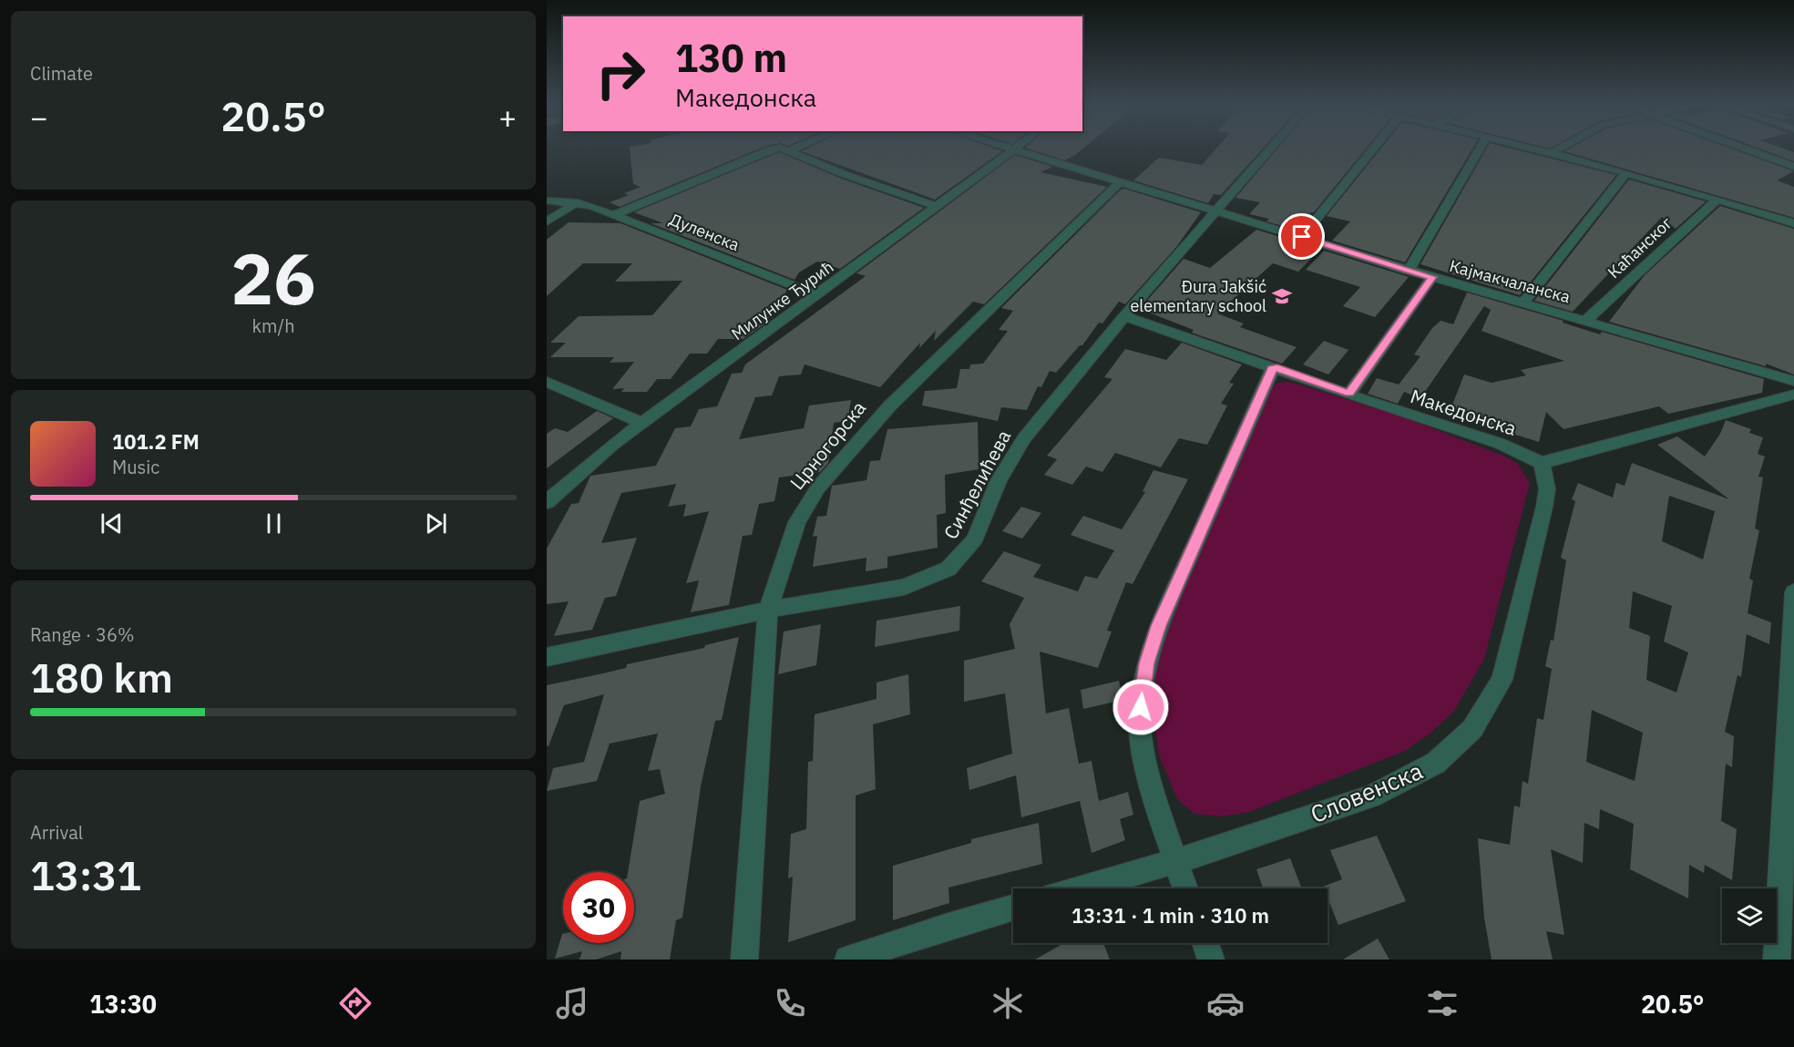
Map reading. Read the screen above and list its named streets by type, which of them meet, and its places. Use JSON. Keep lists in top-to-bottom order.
{
  "streets": {
    "street": [
      "Дуленска",
      "Каћанског",
      "Кајмакчаланска",
      "Милунке Ђурић",
      "Македонска",
      "Црногорска",
      "Синђелићева",
      "Словенска"
    ]
  },
  "crossings": [
    ["Дуленска", "Милунке Ђурић"],
    ["Каћанског", "Кајмакчаланска"],
    ["Кајмакчаланска", "Милунке Ђурић"],
    ["Кајмакчаланска", "Црногорска"],
    ["Кајмакчаланска", "Синђелићева"],
    ["Македонска", "Синђелићева"],
    ["Македонска", "Словенска"],
    ["Црногорска", "Синђелићева"]
  ],
  "places": {
    "school or university": ["Đura Jakšić elementary school"]
  },
  "page": {
    "tile": [
      "Climate",
      ["26", "km/h"],
      ["Range · 36%", "180 km"],
      ["Arrival", "13:31"]
    ],
    "turn": ["130 m", "Македонска"],
    "heat": ["−", "20.5°", "+"],
    "song": ["101.2 FM", "Music"],
    "limit": "30",
    "trip": "13:31 · 1 min · 310 m",
    "tabs": ["13:30", "20.5°"]
  }
}
